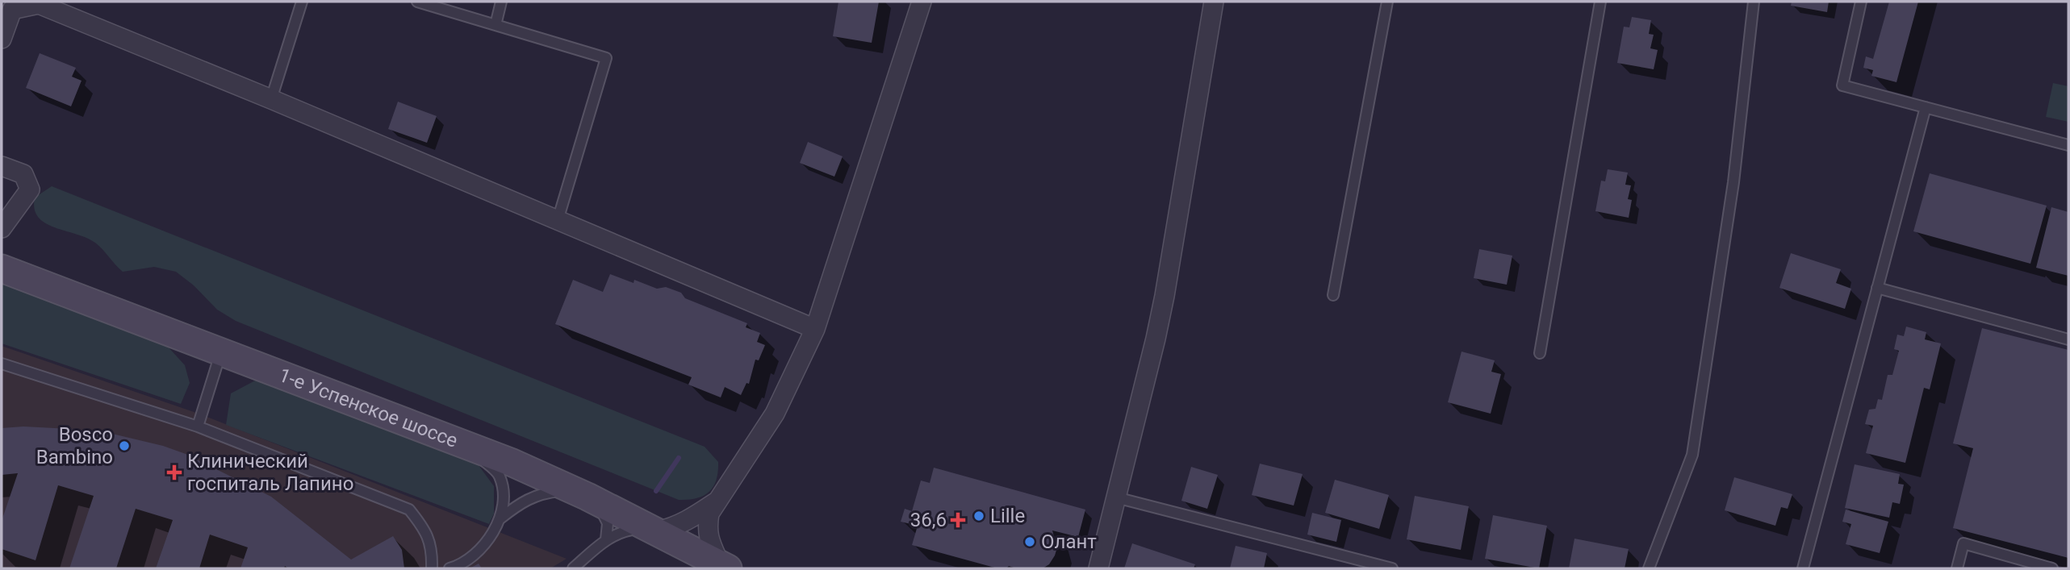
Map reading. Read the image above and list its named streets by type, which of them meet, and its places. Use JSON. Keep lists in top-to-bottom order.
{
  "streets": {
    "main road": ["1-е Успенское шоссе"]
  },
  "places": {
    "other": ["Bosco Bambino", "Lille", "Олант"],
    "health": ["Клинический госпиталь Лапино", "36,6"]
  }
}
